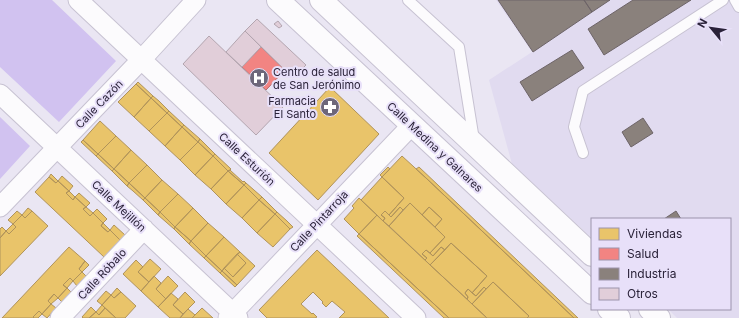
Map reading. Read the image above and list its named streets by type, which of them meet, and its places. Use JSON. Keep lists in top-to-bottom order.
{
  "streets": {
    "main road": ["Calle Medina y Galnares"],
    "street": [
      "Calle Cazón",
      "Calle Esturión",
      "Calle Mejillón",
      "Calle Pintarroja",
      "Calle Róbalo"
    ]
  },
  "crossings": [
    ["Calle Cazón", "Calle Esturión"],
    ["Calle Cazón", "Calle Mejillón"],
    ["Calle Medina y Galnares", "Calle Pintarroja"],
    ["Calle Esturión", "Calle Pintarroja"],
    ["Calle Mejillón", "Calle Pintarroja"],
    ["Calle Mejillón", "Calle Róbalo"]
  ],
  "places": {
    "hospital": ["Centro de salud de San Jerónimo"],
    "pharmacy": ["Farmacia El Santo"]
  },
  "legend": [
    "Viviendas",
    "Salud",
    "Industria",
    "Otros"
  ],
  "north": "top left"
}
